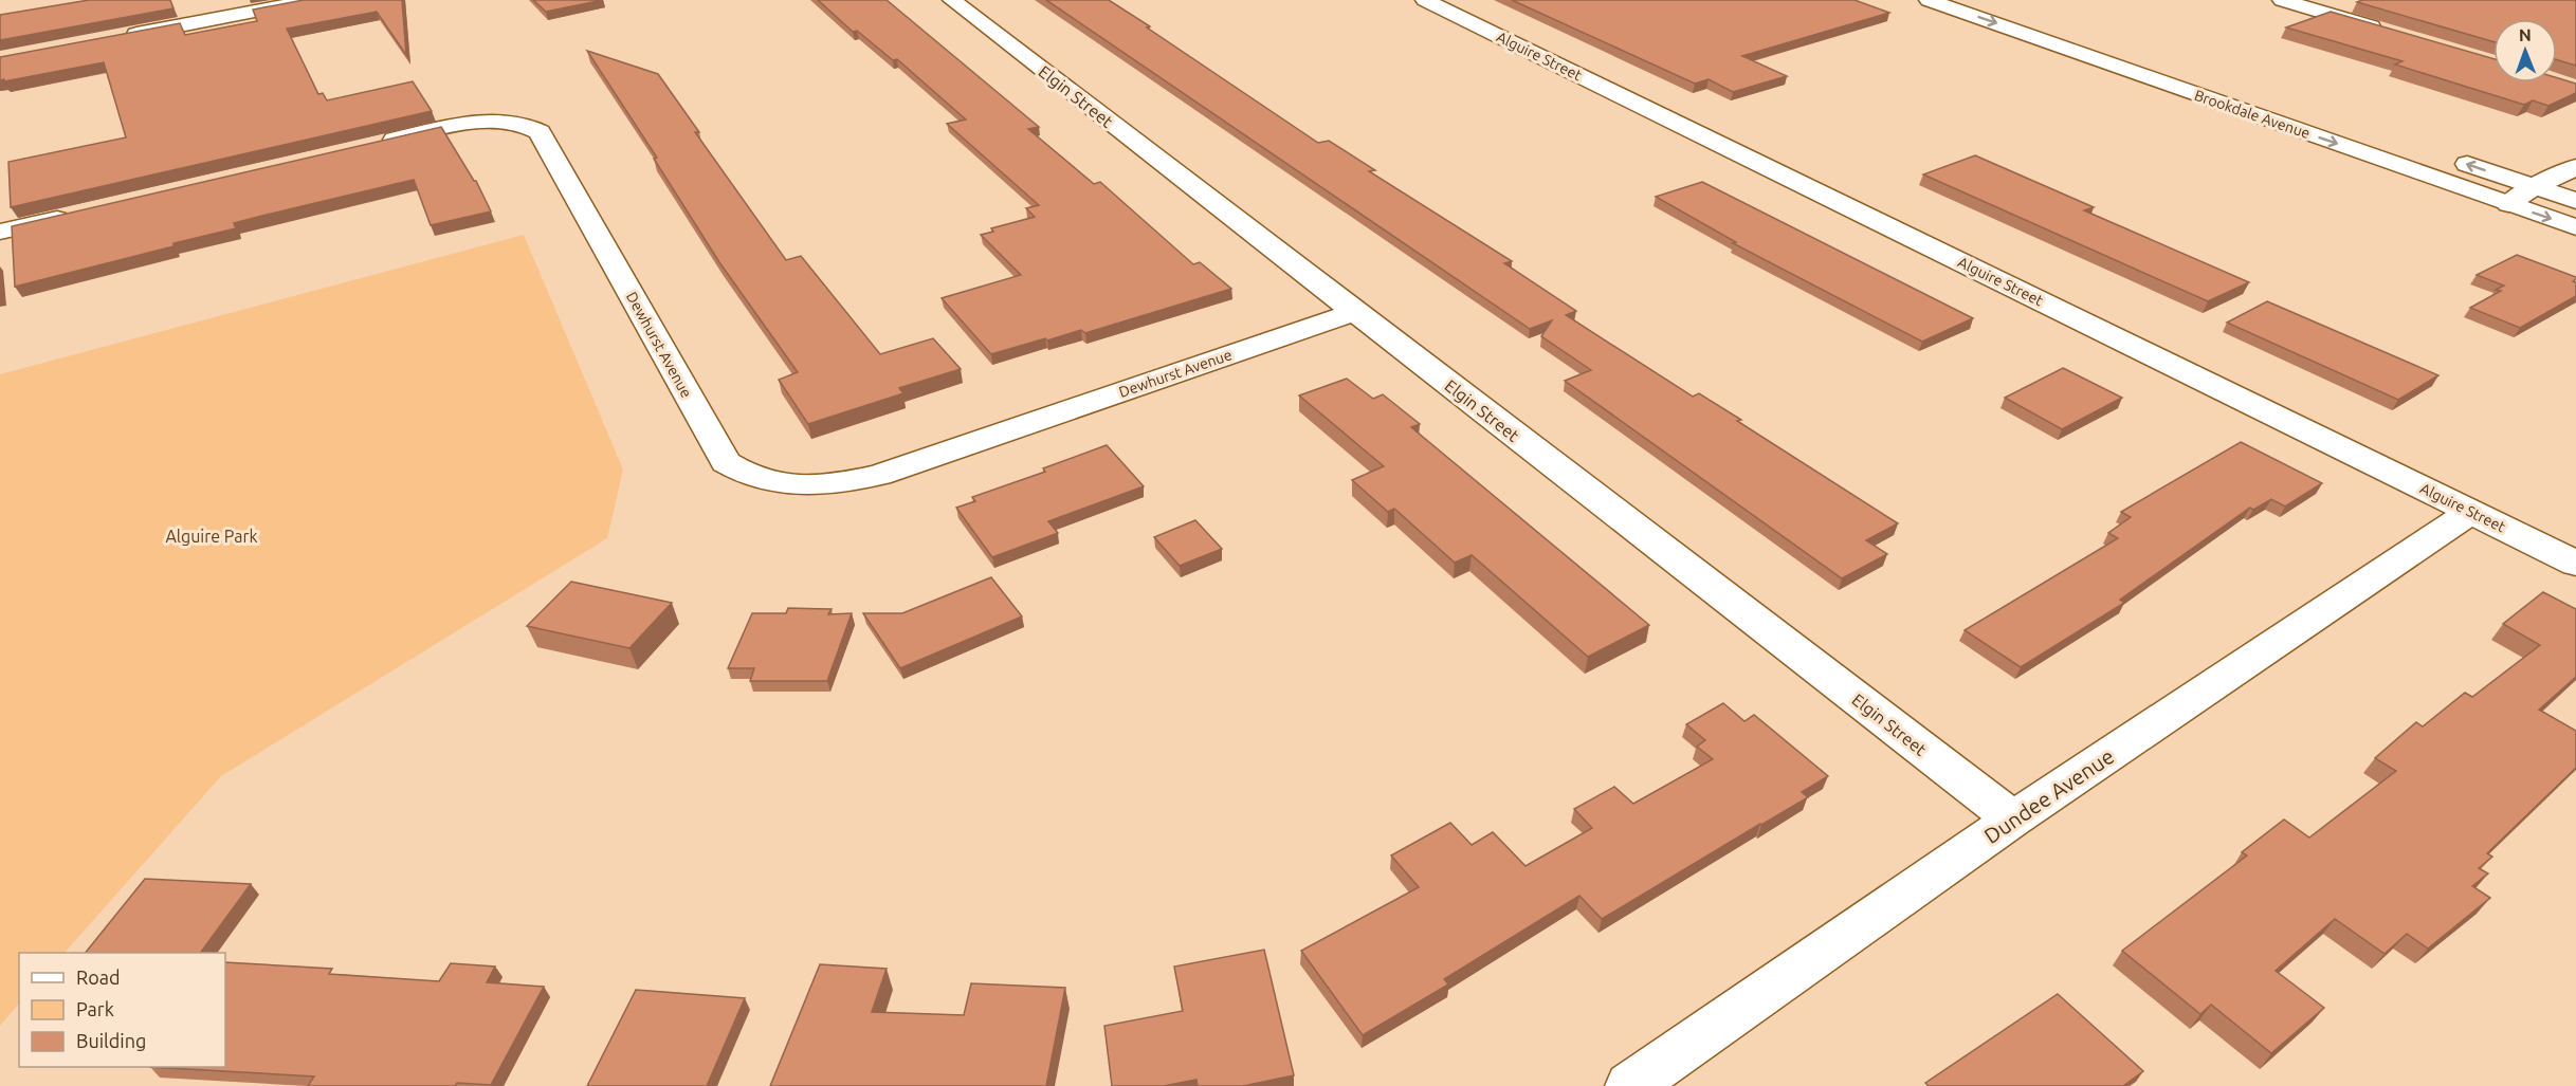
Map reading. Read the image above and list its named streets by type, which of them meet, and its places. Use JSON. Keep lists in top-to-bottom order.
{
  "streets": {
    "street": [
      "Alguire Street",
      "Elgin Street",
      "Brookdale Avenue",
      "Dewhurst Avenue",
      "Dundee Avenue"
    ]
  },
  "crossings": [
    ["Alguire Street", "Dundee Avenue"],
    ["Elgin Street", "Dewhurst Avenue"],
    ["Elgin Street", "Dundee Avenue"]
  ],
  "parks": ["Alguire Park"],
  "legend": ["Road", "Park", "Building"],
  "north": "top"
}
